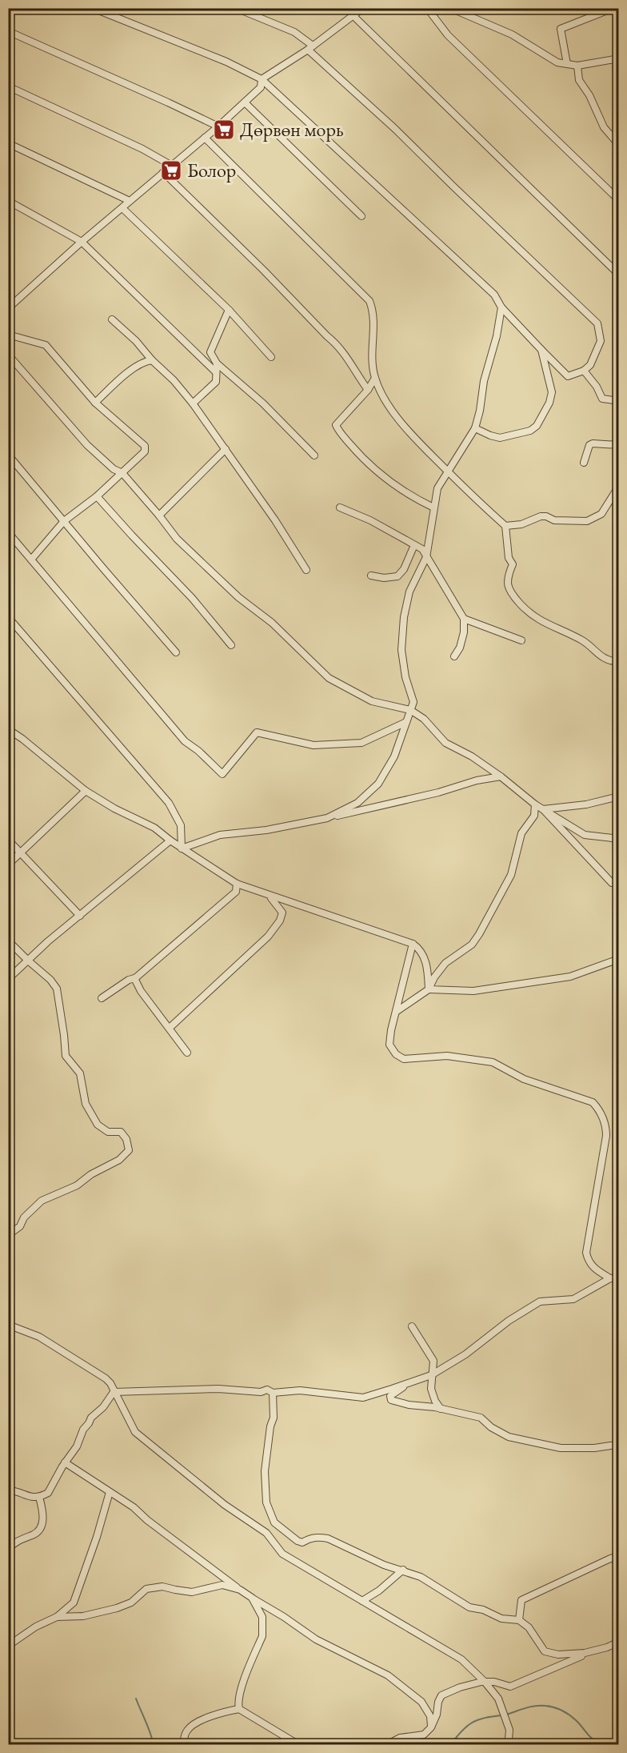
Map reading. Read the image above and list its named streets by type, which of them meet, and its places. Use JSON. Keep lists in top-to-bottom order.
{
  "places": {
    "supermarket": ["Дөрвөн морь", "Болор"]
  }
}
